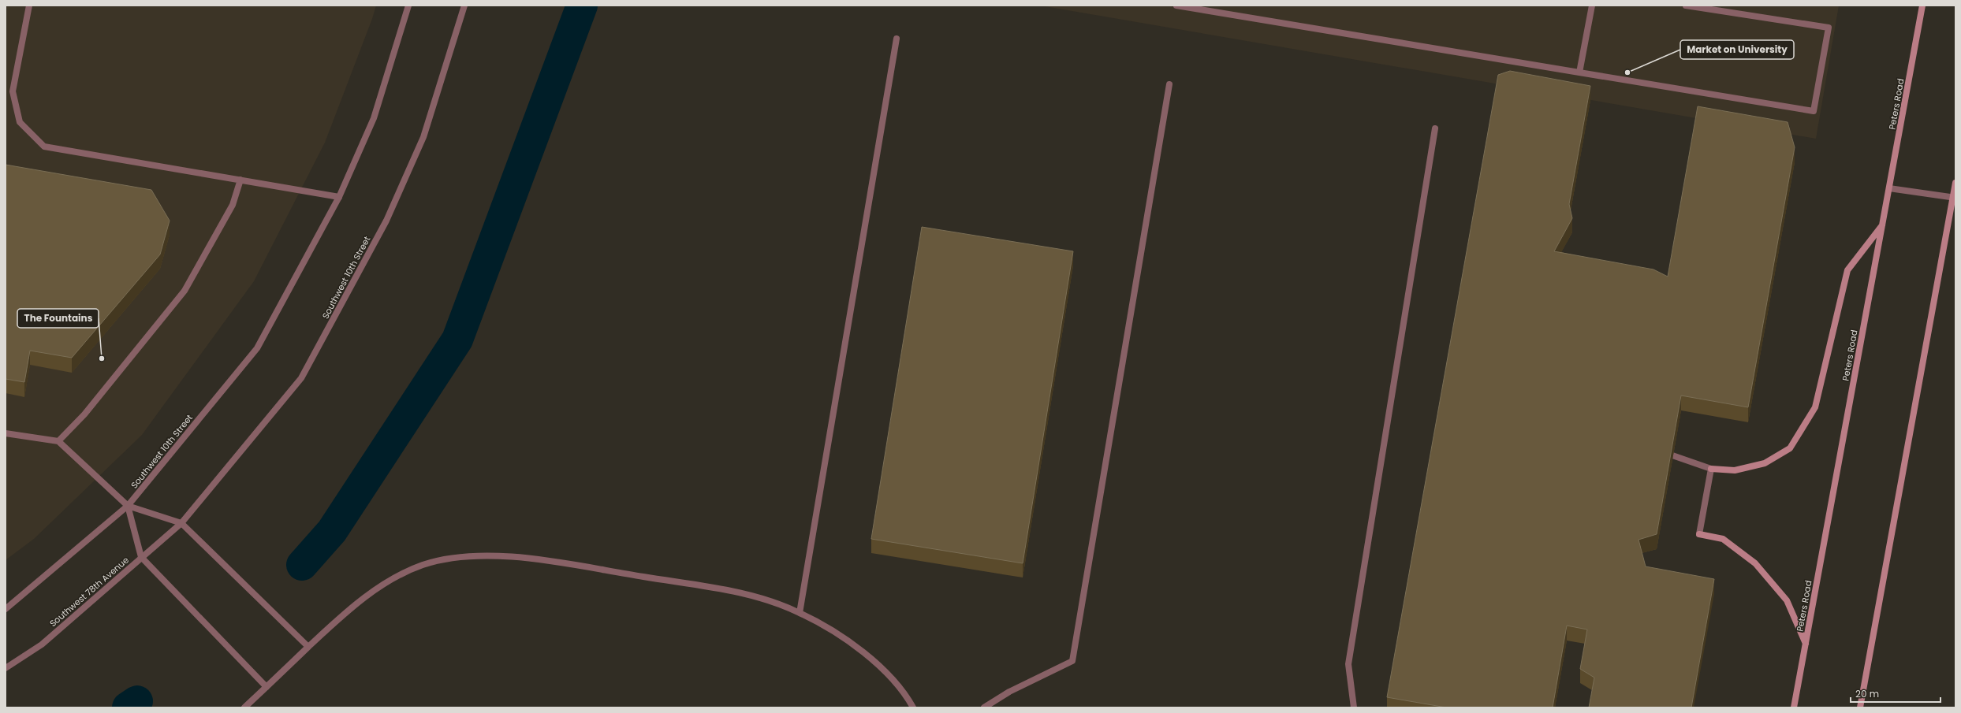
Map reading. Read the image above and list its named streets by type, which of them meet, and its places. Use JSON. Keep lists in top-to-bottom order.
{
  "streets": {
    "main road": ["Peters Road"],
    "street": ["Southwest 10th Street", "Southwest 78th Avenue"]
  },
  "crossings": [
    ["Southwest 10th Street", "Southwest 78th Avenue"]
  ],
  "places": ["Market on University", "The Fountains"],
  "scale_bar": "20 m"
}
